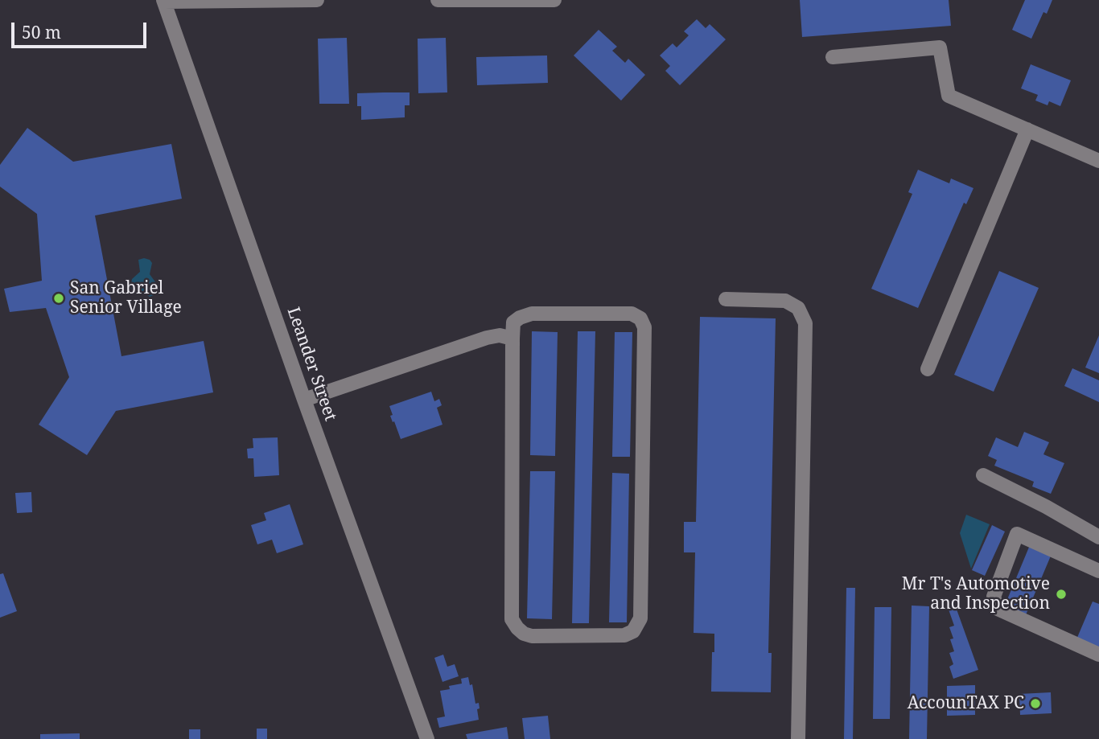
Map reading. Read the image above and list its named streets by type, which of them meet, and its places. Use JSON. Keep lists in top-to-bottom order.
{
  "streets": {
    "street": ["Leander Street"]
  },
  "places": ["San Gabriel Senior Village", "Mr T's Automotive and Inspection", "AccounTAX PC"],
  "scale_bar": "50 m"
}
